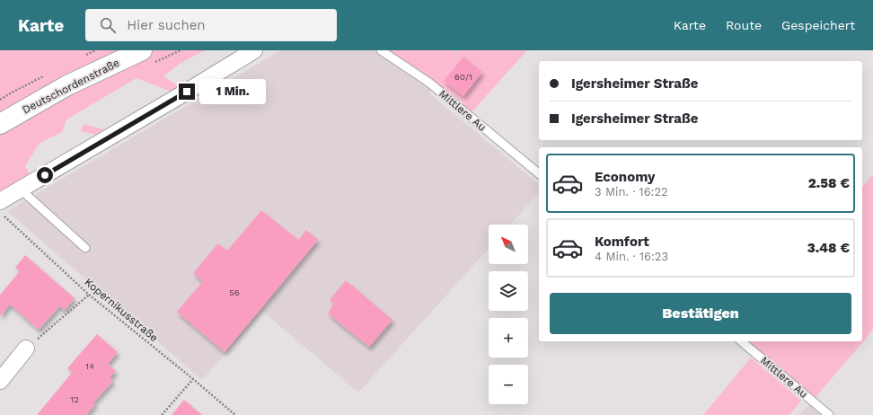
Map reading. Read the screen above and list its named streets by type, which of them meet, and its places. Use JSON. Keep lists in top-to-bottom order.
{
  "streets": {
    "street": ["Deutschordenstraße"],
    "lane": ["Mittlere Au"],
    "path": ["Kopernikusstraße"]
  },
  "house_numbers": [
    "60/1",
    "56",
    "14",
    "12"
  ],
  "north": "top left",
  "page": {
    "header": "Karte",
    "search": "Hier suchen",
    "nav": ["Karte", "Route", "Gespeichert"],
    "banner": ["Igersheimer Straße", "Igersheimer Straße"],
    "bubble": "1 Min.",
    "list": [
      {
        "name": "Economy",
        "note": "3 Min. · 16:22",
        "value": "2.58 €"
      },
      {
        "name": "Komfort",
        "note": "4 Min. · 16:23",
        "value": "3.48 €"
      }
    ],
    "map_buttons": ["+", "−"],
    "buttons": "Bestätigen"
  }
}
